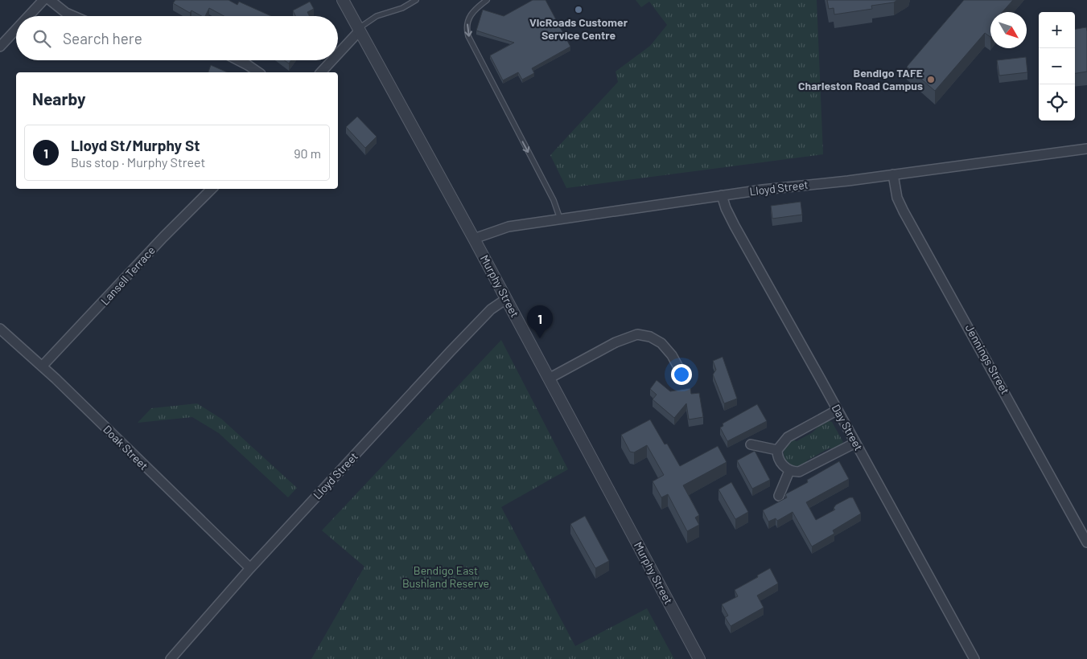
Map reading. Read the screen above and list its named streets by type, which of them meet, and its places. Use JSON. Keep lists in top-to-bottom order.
{
  "streets": {
    "street": [
      "Lloyd Street",
      "Lansell Terrace",
      "Murphy Street",
      "Jennings Street",
      "Day Street",
      "Doak Street"
    ]
  },
  "crossings": [
    ["Lloyd Street", "Murphy Street"],
    ["Lloyd Street", "Jennings Street"],
    ["Lloyd Street", "Day Street"],
    ["Lloyd Street", "Doak Street"],
    ["Lansell Terrace", "Doak Street"]
  ],
  "parks": ["Bendigo East Bushland Reserve"],
  "places": ["VicRoads Customer Service Centre", "Bendigo TAFE Charleston Road Campus"],
  "north": "bottom right",
  "page": {
    "map_buttons": ["+", "−"],
    "search": "Search here",
    "heading": "Nearby",
    "list": [
      {
        "mark": "1",
        "name": "Lloyd St/Murphy St",
        "note": "Bus stop · Murphy Street",
        "value": "90 m"
      }
    ],
    "pins": "1"
  }
}
